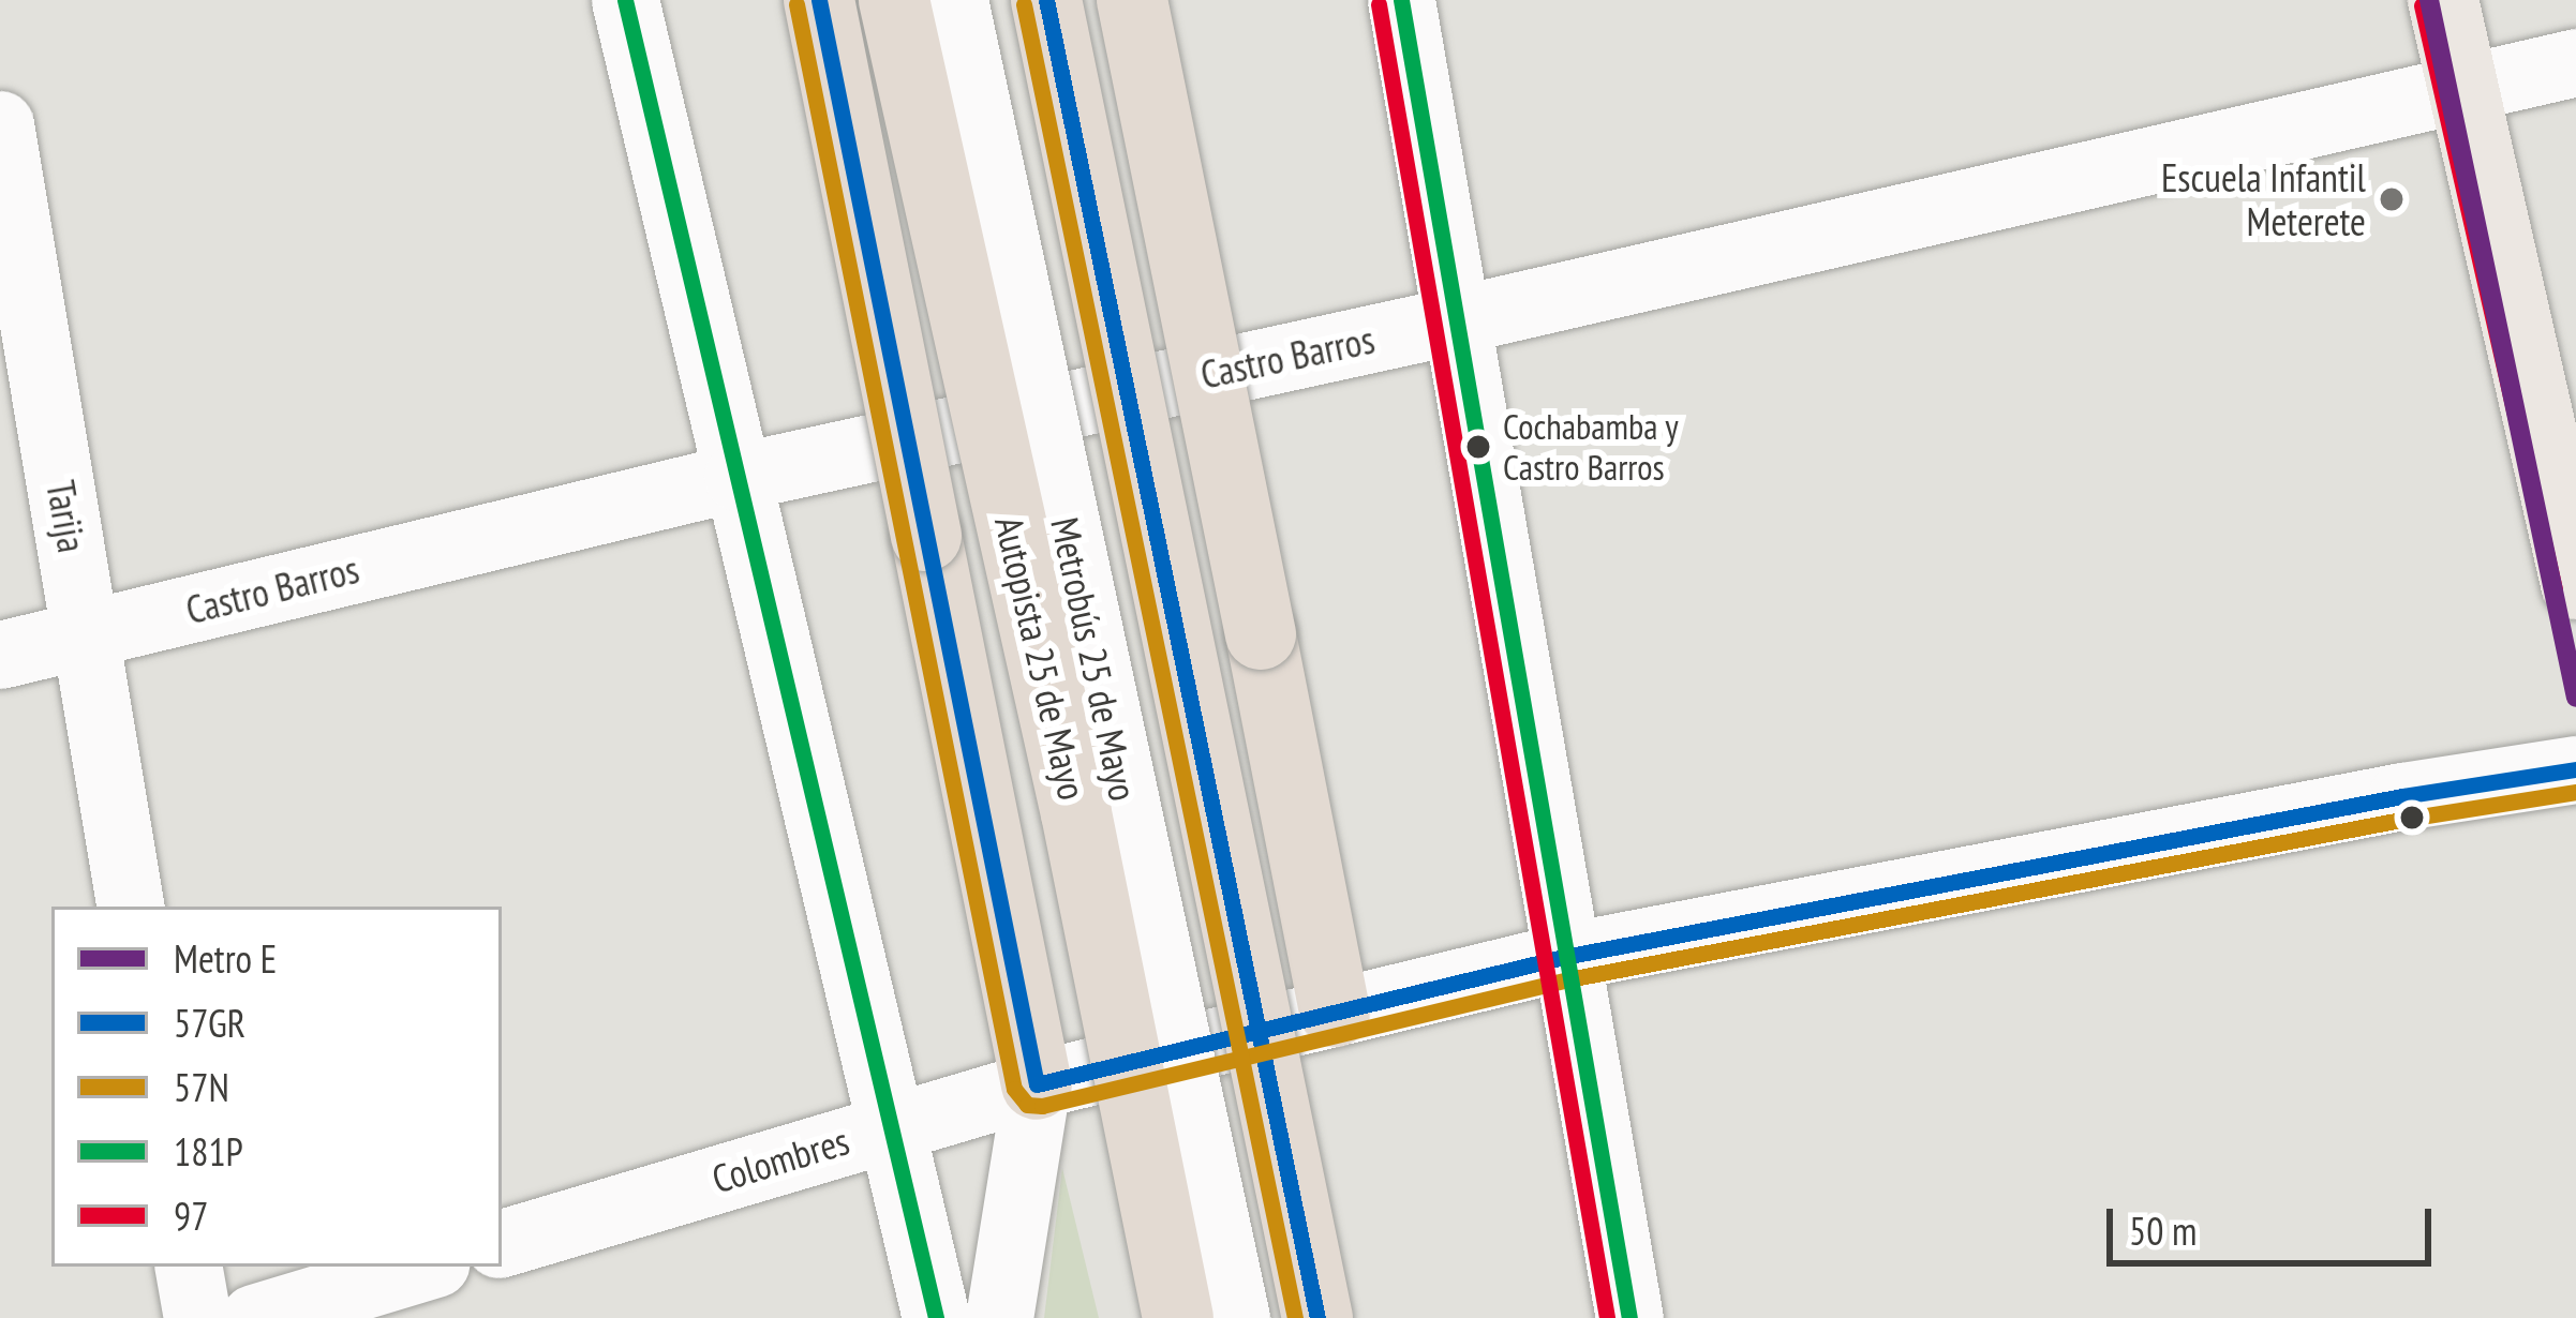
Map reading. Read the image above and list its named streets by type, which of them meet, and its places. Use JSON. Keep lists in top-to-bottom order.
{
  "streets": {
    "highway": ["Autopista 25 de Mayo"],
    "street": [
      "Castro Barros",
      "Tarija",
      "Metrobús 25 de Mayo",
      "Colombres"
    ]
  },
  "crossings": [
    ["Castro Barros", "Tarija"]
  ],
  "places": ["Escuela Infantil Meterete", "Cochabamba y Castro Barros"],
  "lines": [
    "metro line E",
    "transit line 57GR",
    "transit line 181P",
    "transit line 57N",
    "transit line 97"
  ],
  "legend": [
    "Metro E",
    "57GR",
    "57N",
    "181P",
    "97"
  ],
  "scale_bar": "50 m"
}
